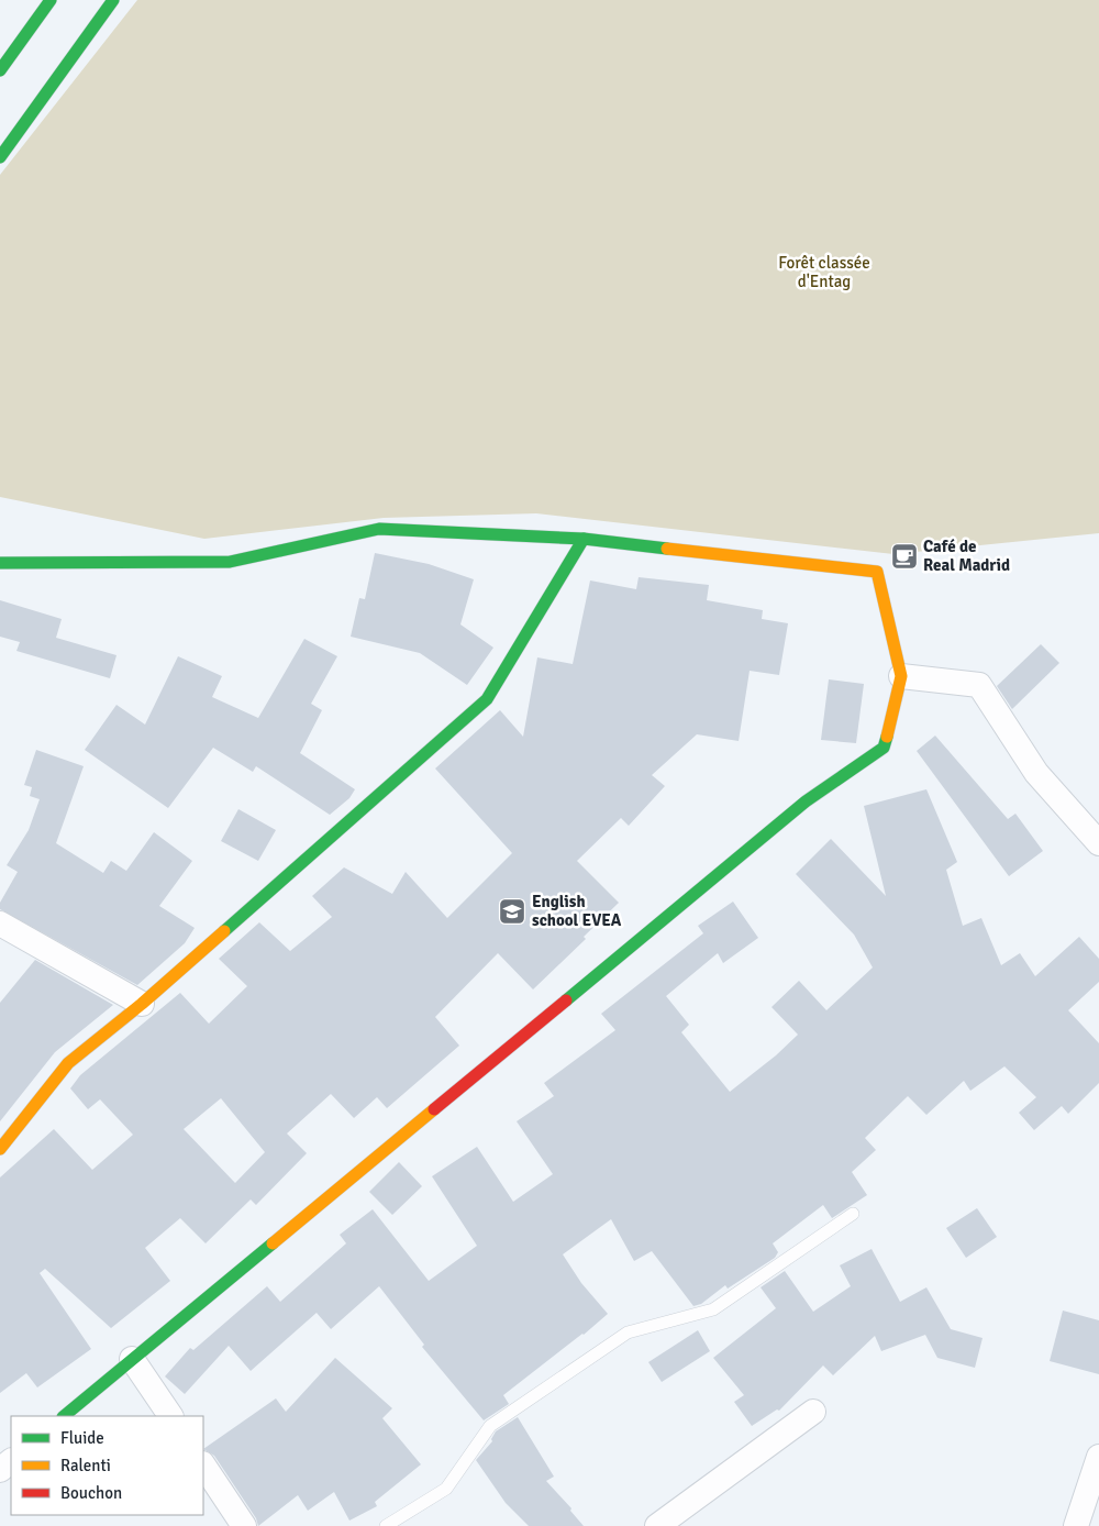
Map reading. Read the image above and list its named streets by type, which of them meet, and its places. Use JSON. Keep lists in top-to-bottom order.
{
  "parks": ["Forêt classée d'Entag"],
  "places": {
    "cafe": ["Café de Real Madrid"],
    "school or university": ["English school EVEA"]
  },
  "legend": ["Fluide", "Ralenti", "Bouchon"]
}
